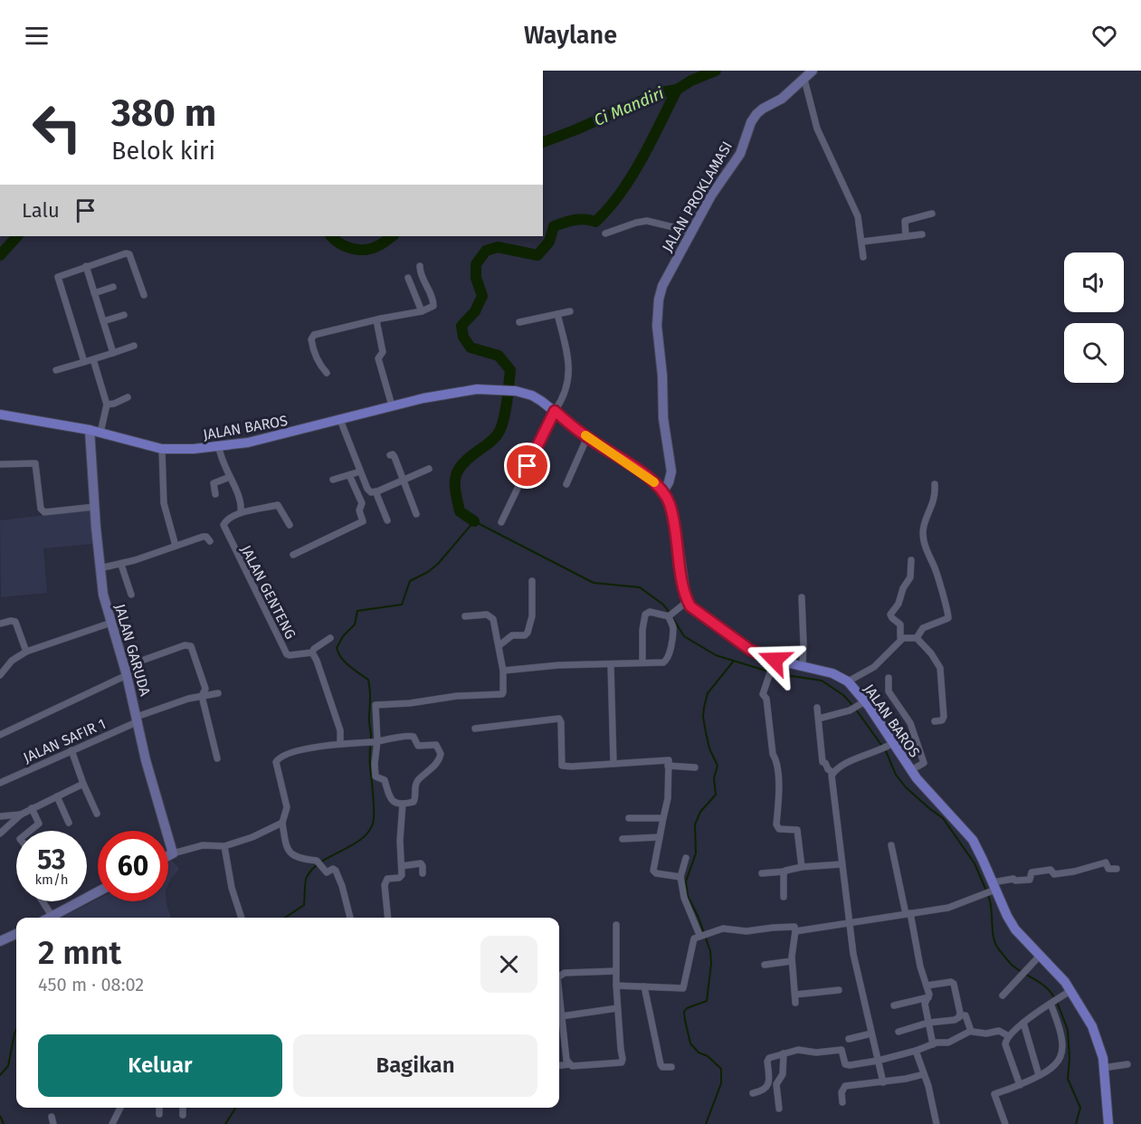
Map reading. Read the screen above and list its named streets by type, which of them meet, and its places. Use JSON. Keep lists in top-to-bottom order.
{
  "streets": {
    "main road": ["JALAN BAROS"],
    "street": [
      "JALAN PROKLAMASI",
      "JALAN GENTENG",
      "JALAN GARUDA",
      "JALAN SAFIR 1"
    ]
  },
  "crossings": [
    ["JALAN BAROS", "JALAN GARUDA"],
    ["JALAN GARUDA", "JALAN SAFIR 1"]
  ],
  "water": ["Ci Mandiri"],
  "page": {
    "header": "Waylane",
    "turn": ["380 m", "Belok kiri"],
    "then": "Lalu",
    "speed": "53 km/h",
    "limit": "60",
    "heading": ["2 mnt", "450 m · 08:02"],
    "buttons": ["Keluar", "Bagikan"]
  }
}
